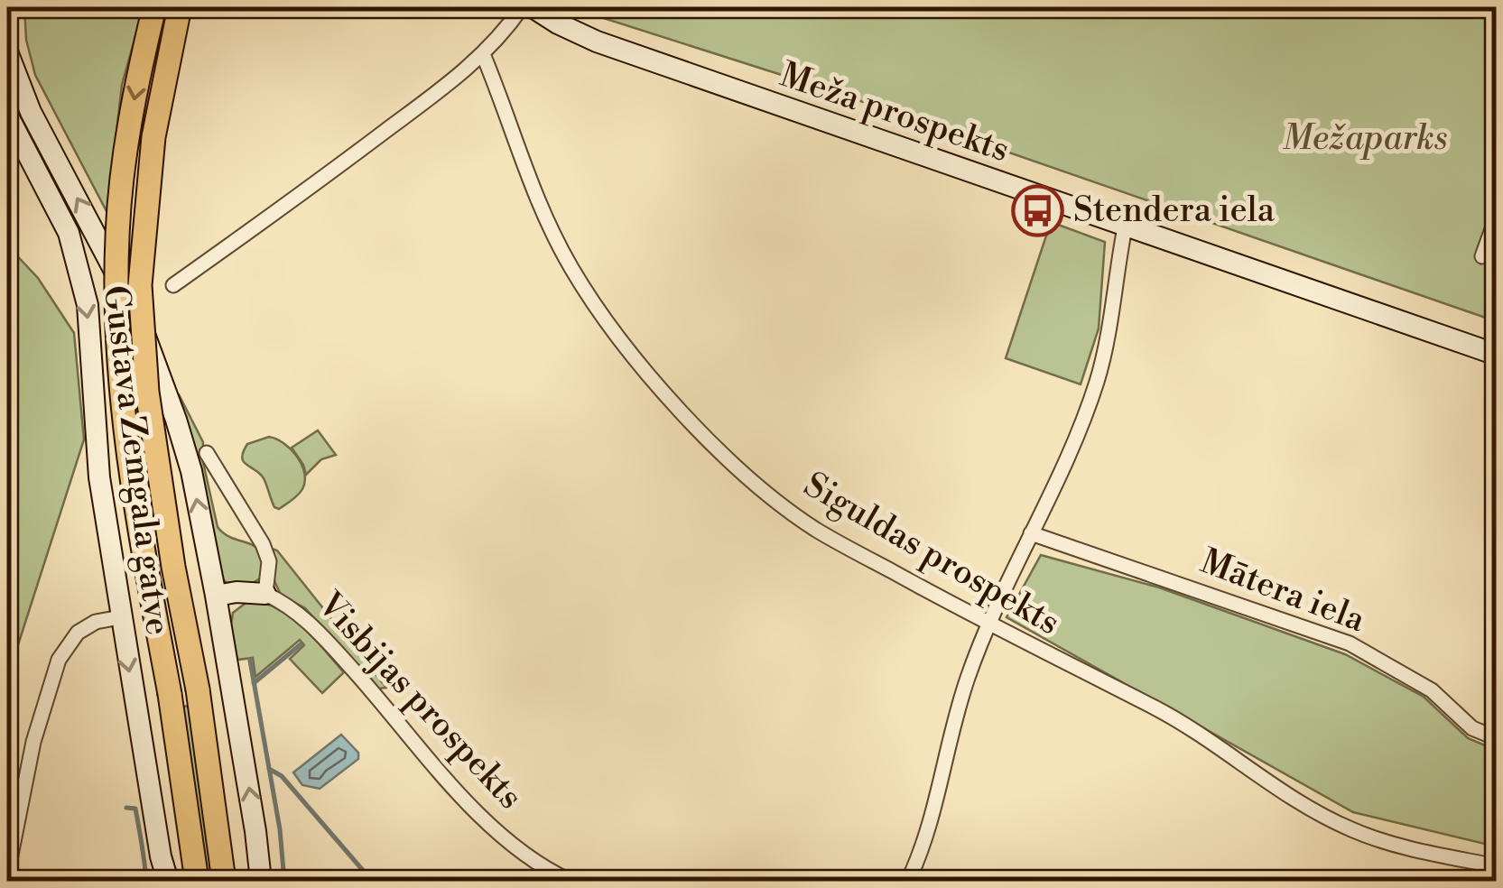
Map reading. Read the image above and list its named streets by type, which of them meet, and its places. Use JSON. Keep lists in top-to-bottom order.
{
  "streets": {
    "main road": ["Gustava Zemgala gatve"],
    "street": [
      "Meža prospekts",
      "Siguldas prospekts",
      "Mātera iela",
      "Visbijas prospekts"
    ]
  },
  "parks": ["Mežaparks"],
  "places": {
    "bus stop": ["Stendera iela"]
  }
}
